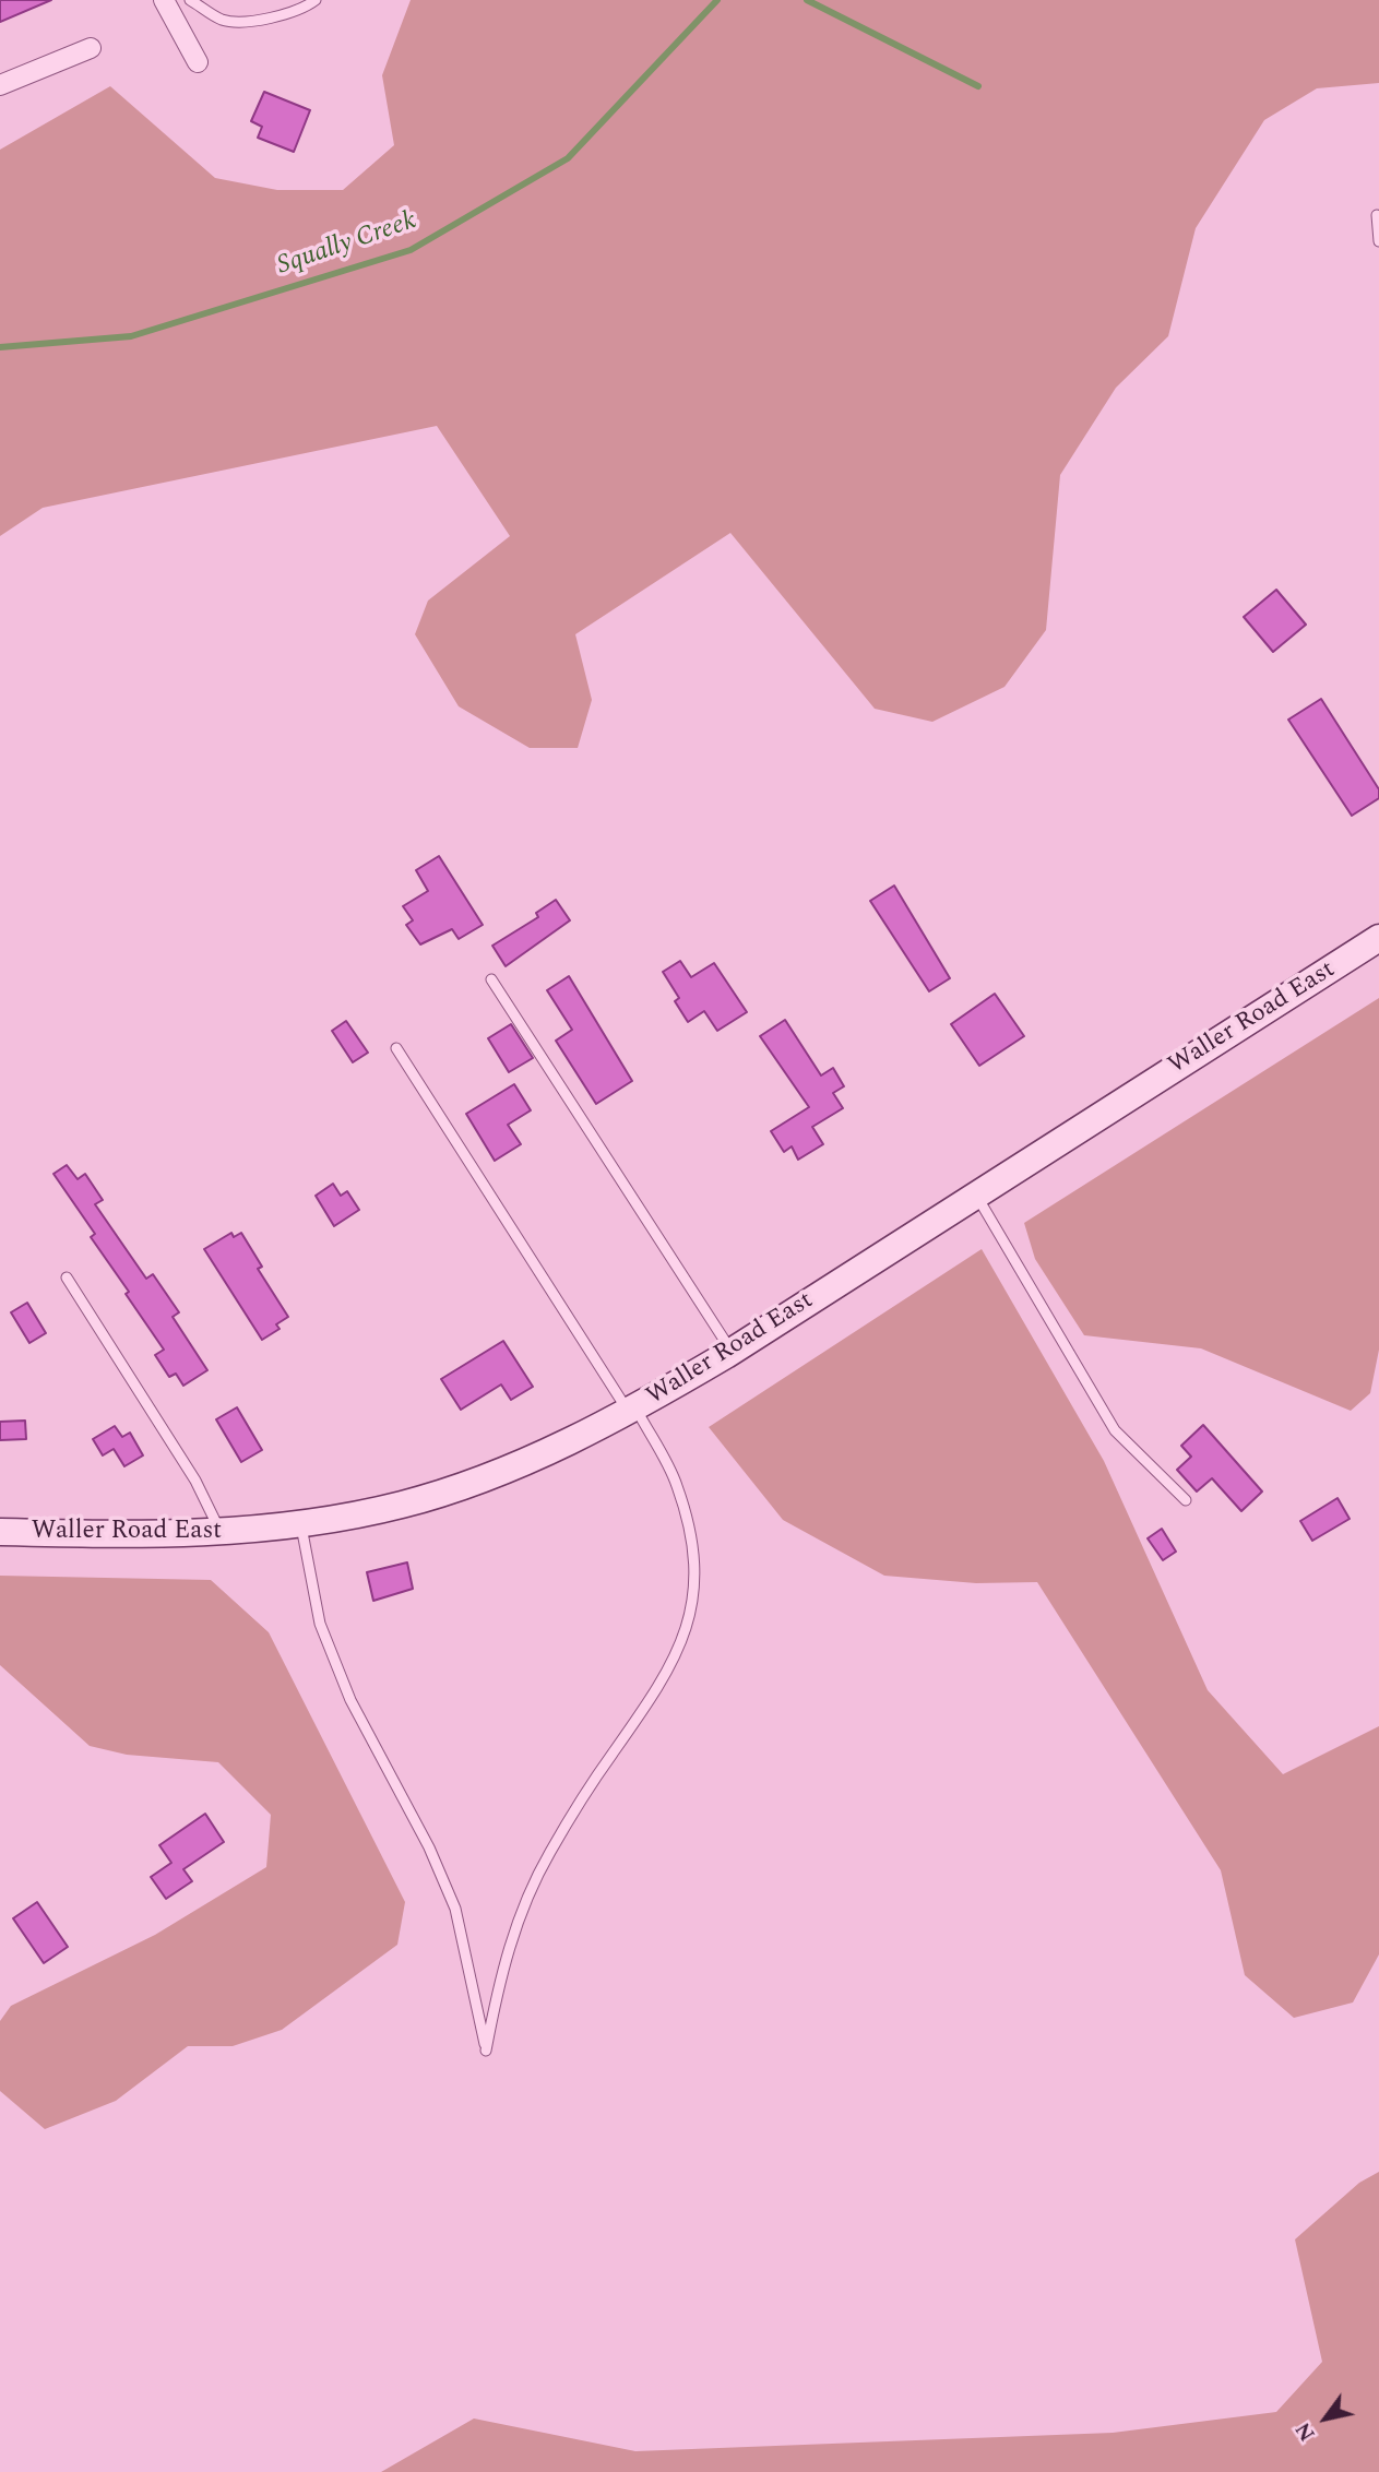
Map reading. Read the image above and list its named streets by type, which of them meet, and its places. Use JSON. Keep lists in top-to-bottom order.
{
  "streets": {
    "street": ["Waller Road East"]
  },
  "water": ["Squally Creek"],
  "north": "bottom left"
}
